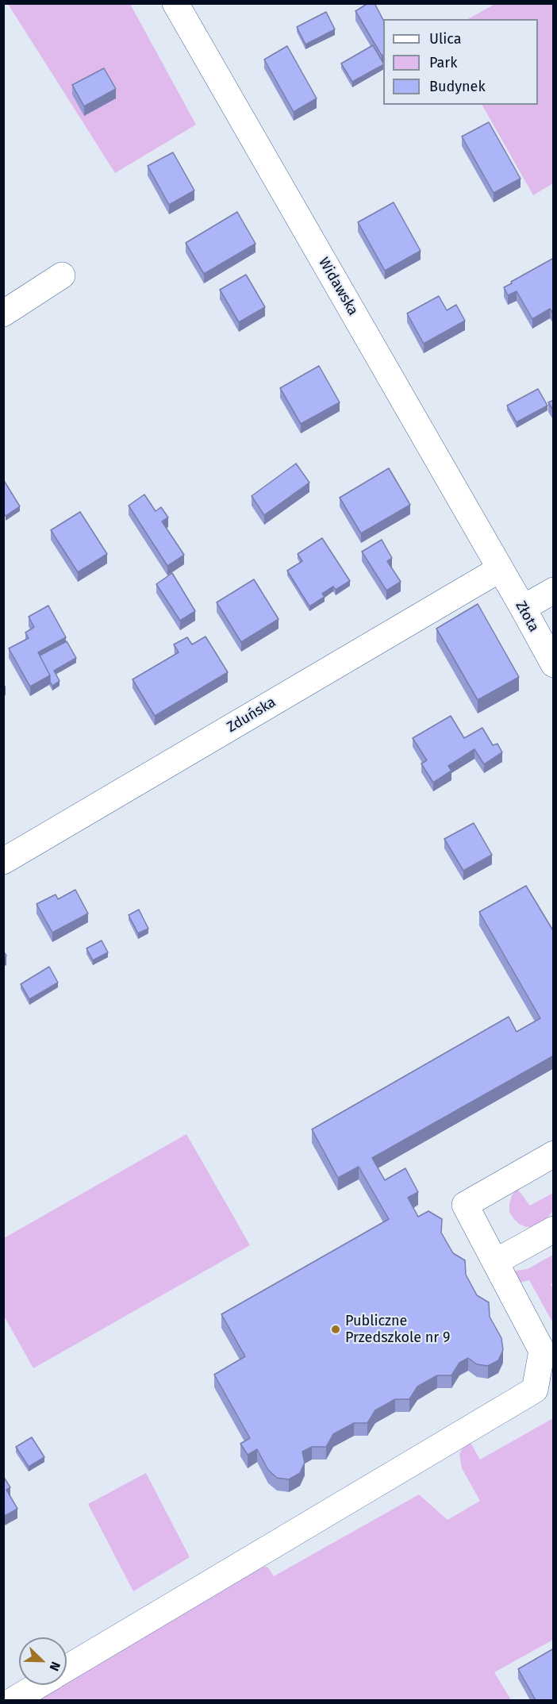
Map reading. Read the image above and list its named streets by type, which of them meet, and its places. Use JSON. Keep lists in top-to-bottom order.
{
  "streets": {
    "street": ["Widawska", "Złota", "Zduńska"]
  },
  "crossings": [
    ["Widawska", "Złota"],
    ["Widawska", "Zduńska"],
    ["Złota", "Zduńska"]
  ],
  "places": ["Publiczne Przedszkole nr 9"],
  "legend": ["Ulica", "Park", "Budynek"],
  "north": "bottom right"
}
